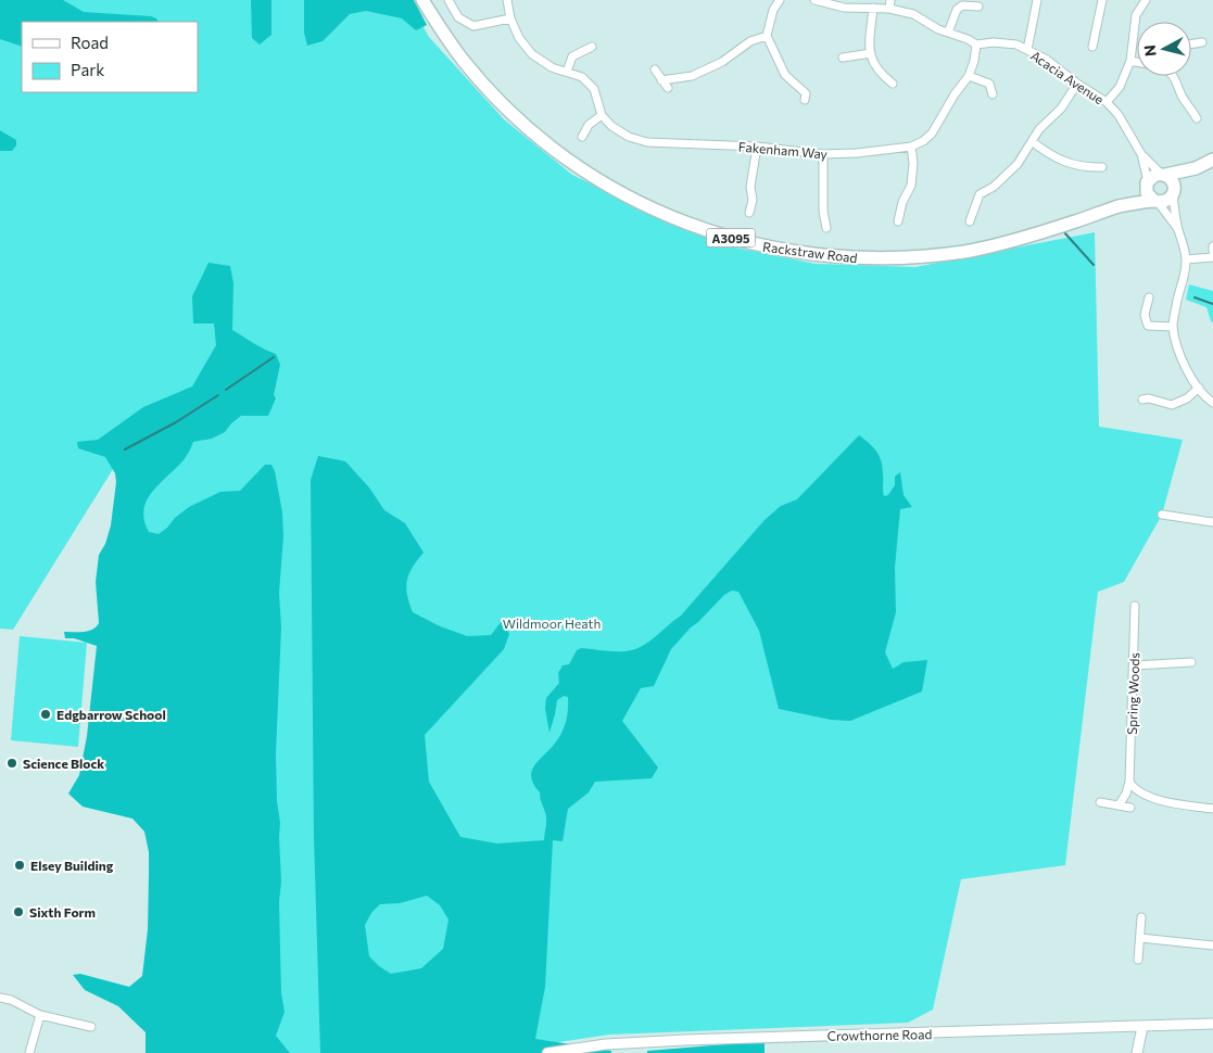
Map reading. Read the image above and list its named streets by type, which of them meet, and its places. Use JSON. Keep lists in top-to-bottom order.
{
  "streets": {
    "main road": ["A3095", "Rackstraw Road"],
    "street": [
      "Acacia Avenue",
      "Fakenham Way",
      "Spring Woods",
      "Crowthorne Road"
    ]
  },
  "crossings": [
    ["Acacia Avenue", "Fakenham Way"],
    ["Acacia Avenue", "Rackstraw Road"]
  ],
  "parks": ["Wildmoor Heath"],
  "places": [
    "Edgbarrow School",
    "Science Block",
    "Elsey Building",
    "Sixth Form"
  ],
  "legend": ["Road", "Park"],
  "north": "left"
}
